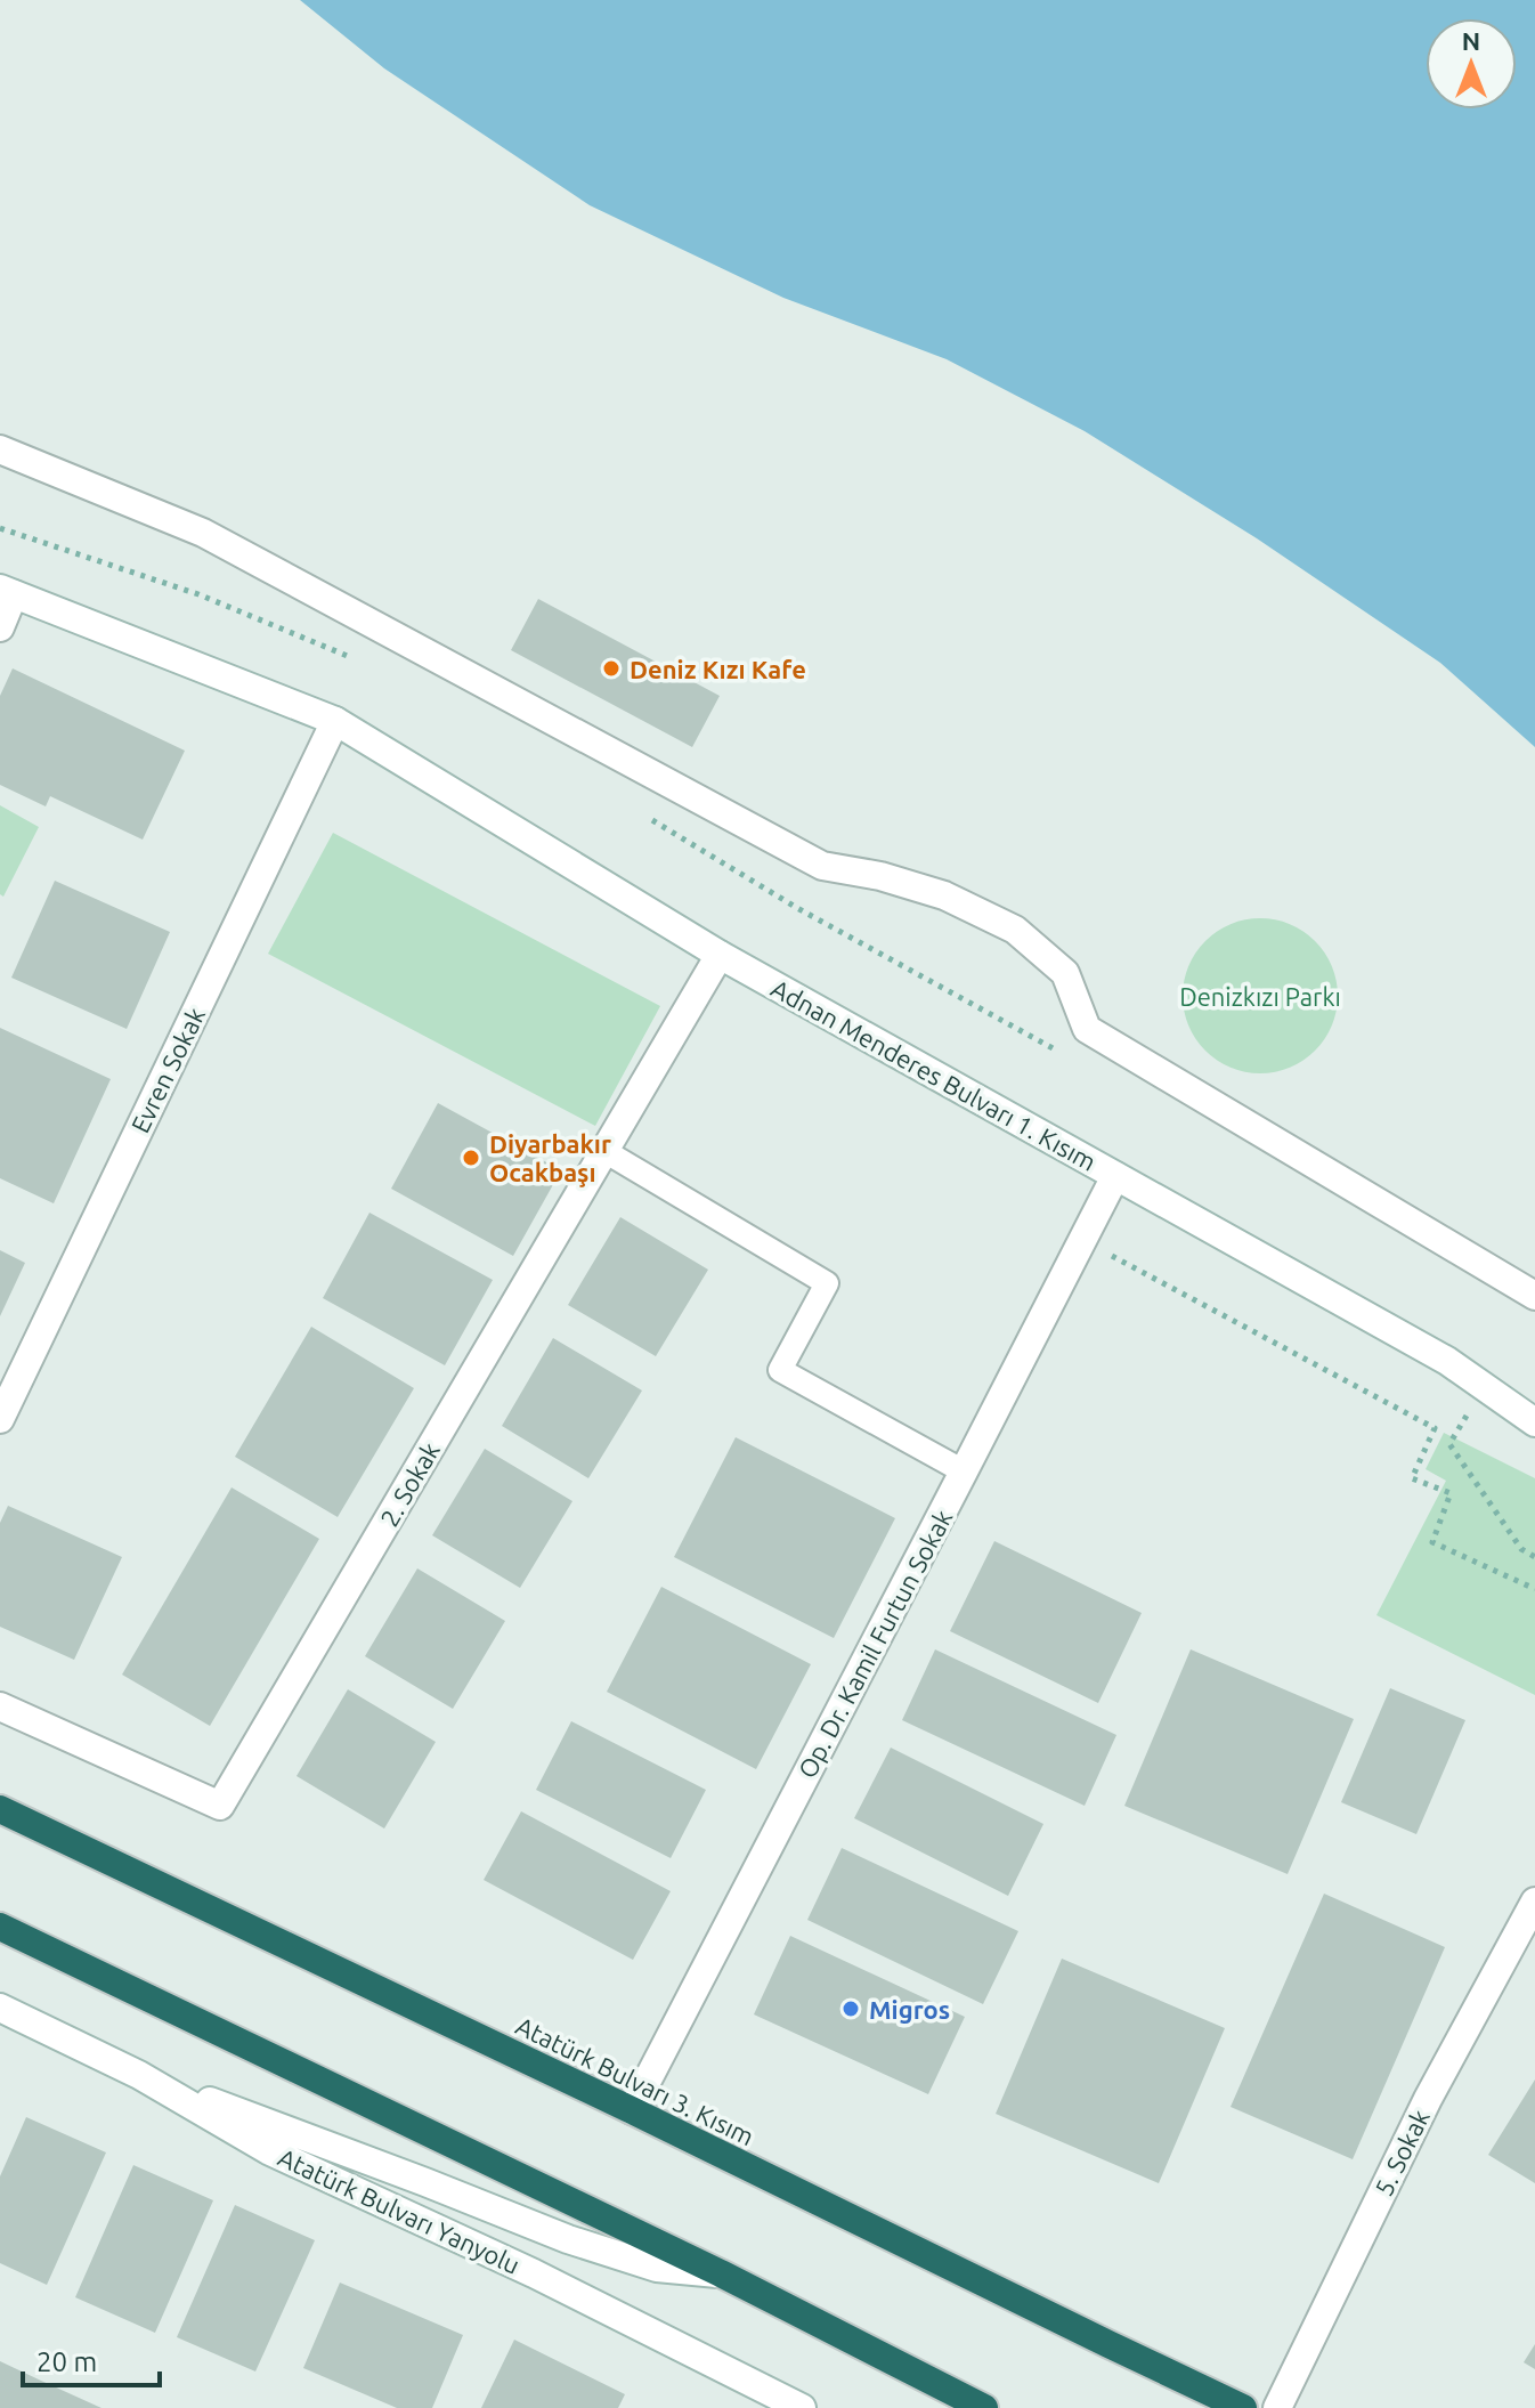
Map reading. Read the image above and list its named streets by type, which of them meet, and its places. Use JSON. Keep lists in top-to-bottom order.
{
  "streets": {
    "highway": ["Atatürk Bulvarı 3. Kısım"],
    "street": [
      "Evren Sokak",
      "Adnan Menderes Bulvarı 1. Kısım",
      "2. Sokak",
      "Op. Dr. Kamil Furtun Sokak",
      "5. Sokak",
      "Atatürk Bulvarı Yanyolu"
    ]
  },
  "crossings": [
    ["Evren Sokak", "Adnan Menderes Bulvarı 1. Kısım"],
    ["Adnan Menderes Bulvarı 1. Kısım", "2. Sokak"],
    ["Adnan Menderes Bulvarı 1. Kısım", "Op. Dr. Kamil Furtun Sokak"],
    ["Op. Dr. Kamil Furtun Sokak", "Atatürk Bulvarı 3. Kısım"]
  ],
  "parks": ["Denizkızı Parkı"],
  "places": ["Deniz Kızı Kafe", "Diyarbakır Ocakbaşı", "Migros"],
  "scale_bar": "20 m",
  "north": "top"
}
